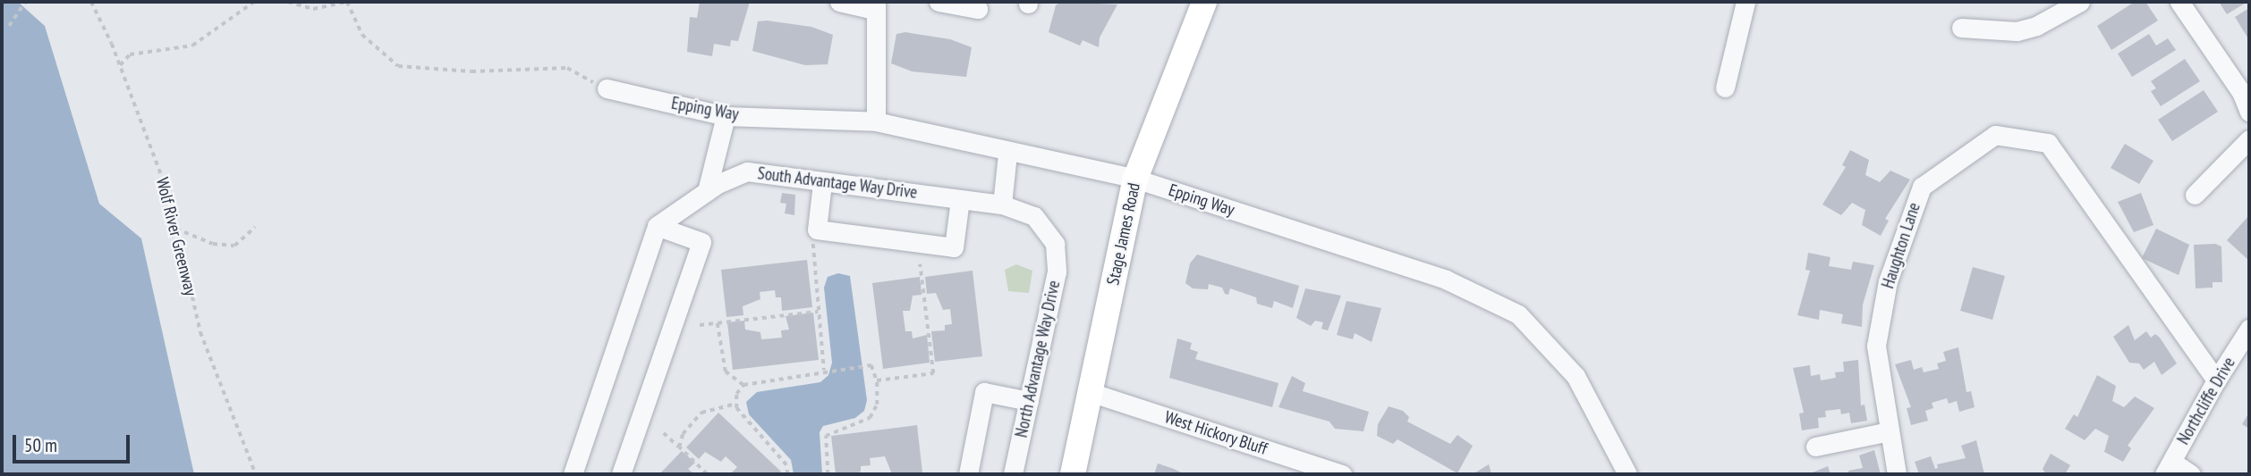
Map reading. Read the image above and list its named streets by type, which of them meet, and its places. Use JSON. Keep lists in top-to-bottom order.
{
  "streets": {
    "main road": ["Stage James Road"],
    "street": [
      "Epping Way",
      "South Advantage Way Drive",
      "Haughton Lane",
      "North Advantage Way Drive",
      "Northcliffe Drive",
      "West Hickory Bluff"
    ],
    "path": ["Wolf River Greenway"]
  },
  "crossings": [
    ["Epping Way", "Stage James Road"],
    ["South Advantage Way Drive", "North Advantage Way Drive"],
    ["Stage James Road", "West Hickory Bluff"],
    ["Haughton Lane", "Northcliffe Drive"]
  ],
  "scale_bar": "50 m"
}
